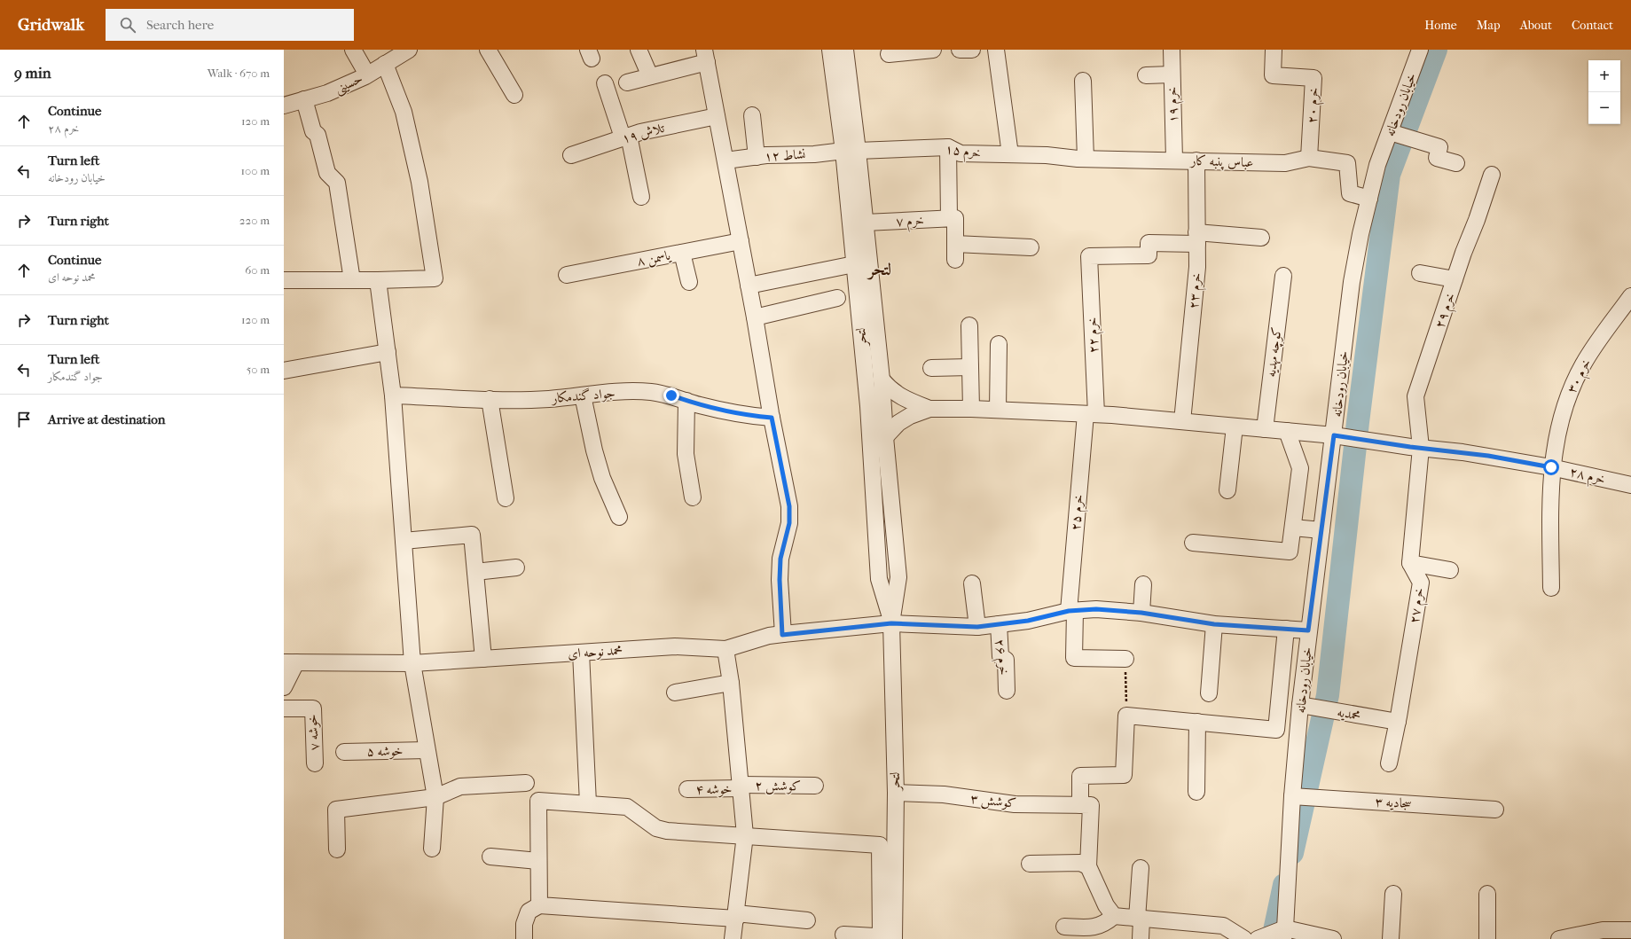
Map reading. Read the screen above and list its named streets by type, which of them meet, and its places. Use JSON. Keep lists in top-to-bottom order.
{
  "streets": {
    "street": [
      "حسینی",
      "خرم ۱۹",
      "خیابان رودخانه",
      "خرم ۲۰",
      "تلاش ۱۹",
      "خرم ۱۵",
      "نشاط ۱۲",
      "عباس پنبه کار",
      "خرم ۷",
      "یاسمن ۸",
      "خرم ۲۳",
      "خرم ۲۹",
      "خرم ۲۲",
      "لتحر",
      "کوچه مهدیه",
      "خرم ۳۰",
      "جواد گندمکار",
      "خرم ۲۸",
      "خرم ۲۵",
      "خرم ۲۷",
      "محمد نوحه ای",
      "خرم ۲۶",
      "محمدیه",
      "خوشه ۷",
      "خوشه ۵",
      "کوشش ۲",
      "خوشه ۴",
      "کوشش ۳",
      "سجادیه ۳"
    ]
  },
  "crossings": [
    ["خرم ۱۹", "عباس پنبه کار"],
    ["خیابان رودخانه", "عباس پنبه کار"],
    ["خیابان رودخانه", "خرم ۲۸"],
    ["خیابان رودخانه", "محمد نوحه ای"],
    ["خیابان رودخانه", "محمدیه"],
    ["خیابان رودخانه", "سجادیه ۳"],
    ["خرم ۲۰", "عباس پنبه کار"],
    ["خرم ۱۵", "نشاط ۱۲"],
    ["خرم ۱۵", "عباس پنبه کار"],
    ["خرم ۱۵", "لتحر"],
    ["نشاط ۱۲", "لتحر"],
    ["عباس پنبه کار", "خرم ۲۳"],
    ["خرم ۷", "لتحر"],
    ["خرم ۲۳", "خرم ۲۲"],
    ["خرم ۲۳", "خرم ۲۸"],
    ["خرم ۲۹", "خرم ۲۸"],
    ["خرم ۲۲", "خرم ۲۸"],
    ["خرم ۲۲", "خرم ۲۵"],
    ["لتحر", "محمد نوحه ای"],
    ["لتحر", "کوشش ۳"],
    ["کوچه مهدیه", "خرم ۲۸"],
    ["خرم ۳۰", "خرم ۲۸"],
    ["خرم ۲۸", "خرم ۲۵"],
    ["خرم ۲۵", "محمد نوحه ای"],
    ["خرم ۲۷", "محمدیه"],
    ["محمد نوحه ای", "خرم ۲۶"],
    ["کوشش ۲", "خوشه ۴"]
  ],
  "districts": ["لتحر"],
  "page": {
    "header": "Gridwalk",
    "search": "Search here",
    "nav": [
      "Home",
      "Map",
      "About",
      "Contact"
    ],
    "heading": ["9 min", "Walk · 670 m"],
    "map_buttons": ["+", "−"],
    "list": [
      ["Continue", "خرم ۲۸", "120 m"],
      ["Turn left", "خیابان رودخانه", "100 m"],
      ["Turn right", "220 m"],
      ["Continue", "محمد نوحه ای", "60 m"],
      ["Turn right", "120 m"],
      ["Turn left", "جواد گندمکار", "50 m"],
      "Arrive at destination"
    ]
  }
}
